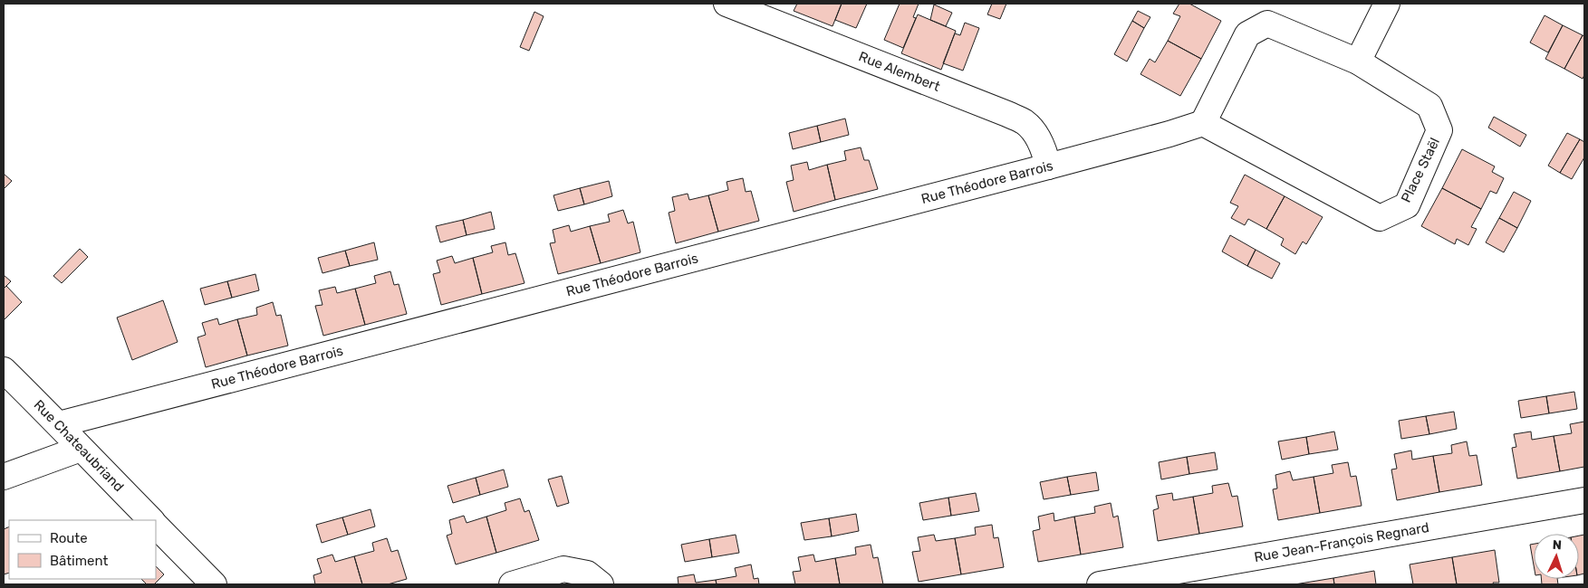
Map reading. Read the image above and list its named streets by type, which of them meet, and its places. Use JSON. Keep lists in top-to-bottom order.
{
  "streets": {
    "street": [
      "Rue Alembert",
      "Place Staël",
      "Rue Théodore Barrois",
      "Rue Chateaubriand",
      "Rue Jean-François Regnard"
    ]
  },
  "crossings": [
    ["Rue Alembert", "Rue Théodore Barrois"],
    ["Place Staël", "Rue Théodore Barrois"],
    ["Rue Théodore Barrois", "Rue Chateaubriand"]
  ],
  "legend": ["Route", "Bâtiment"],
  "north": "top"
}
